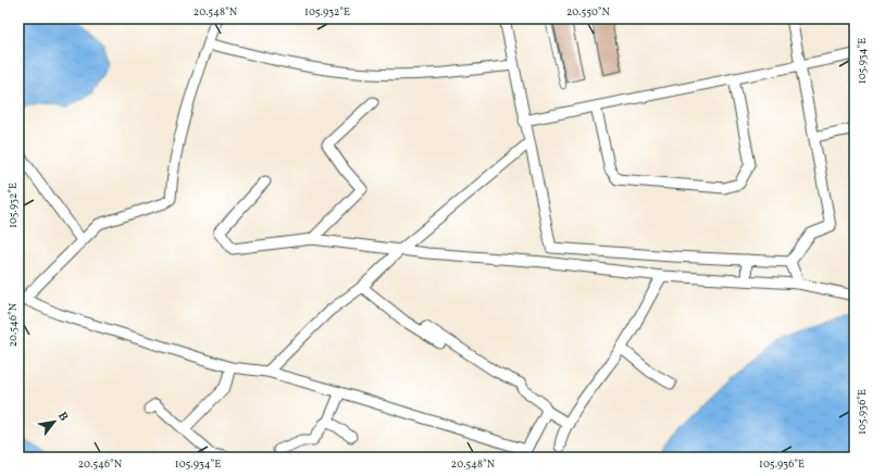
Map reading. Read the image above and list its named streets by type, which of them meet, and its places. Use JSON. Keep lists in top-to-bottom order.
{
  "north": "top right",
  "coordinates": [
    "20.548°N",
    "105.932°E",
    "20.550°N",
    "105.934°E",
    "20.546°N",
    "105.936°E"
  ]
}
